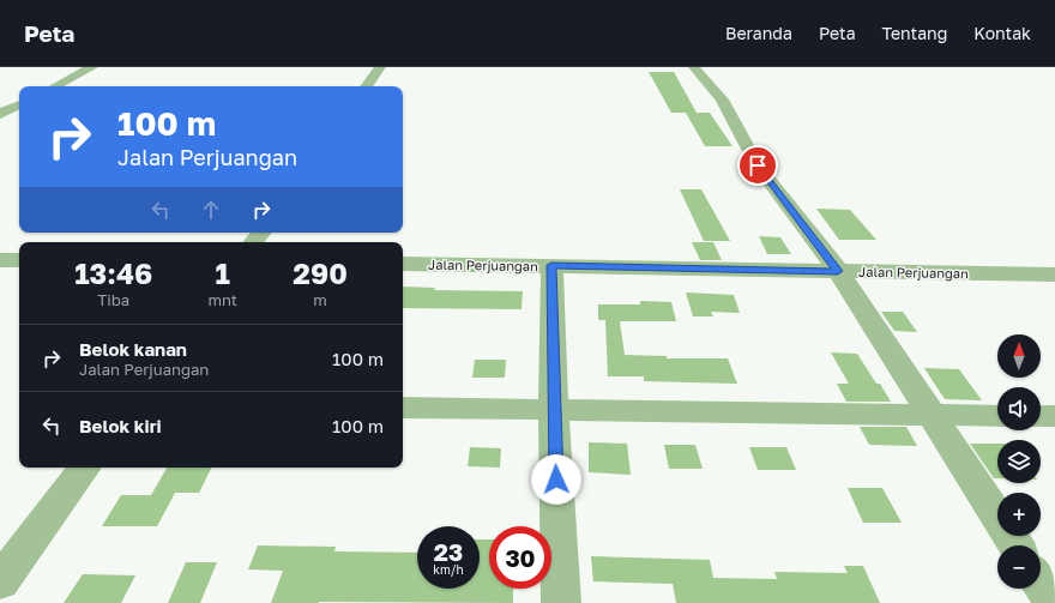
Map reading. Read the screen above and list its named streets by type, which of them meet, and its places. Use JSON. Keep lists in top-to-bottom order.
{
  "streets": {
    "street": ["Jalan Perjuangan"]
  },
  "north": "top",
  "page": {
    "header": "Peta",
    "nav": [
      "Beranda",
      "Peta",
      "Tentang",
      "Kontak"
    ],
    "turn": ["100 m", "Jalan Perjuangan"],
    "eta": [
      "13:46",
      "Tiba",
      "1",
      "mnt",
      "290",
      "m"
    ],
    "list": [
      {
        "name": "Belok kanan",
        "note": "Jalan Perjuangan",
        "value": "100 m"
      },
      {
        "name": "Belok kiri",
        "value": "100 m"
      }
    ],
    "map_buttons": ["+", "−"],
    "speed": "23 km/h",
    "limit": "30"
  }
}
